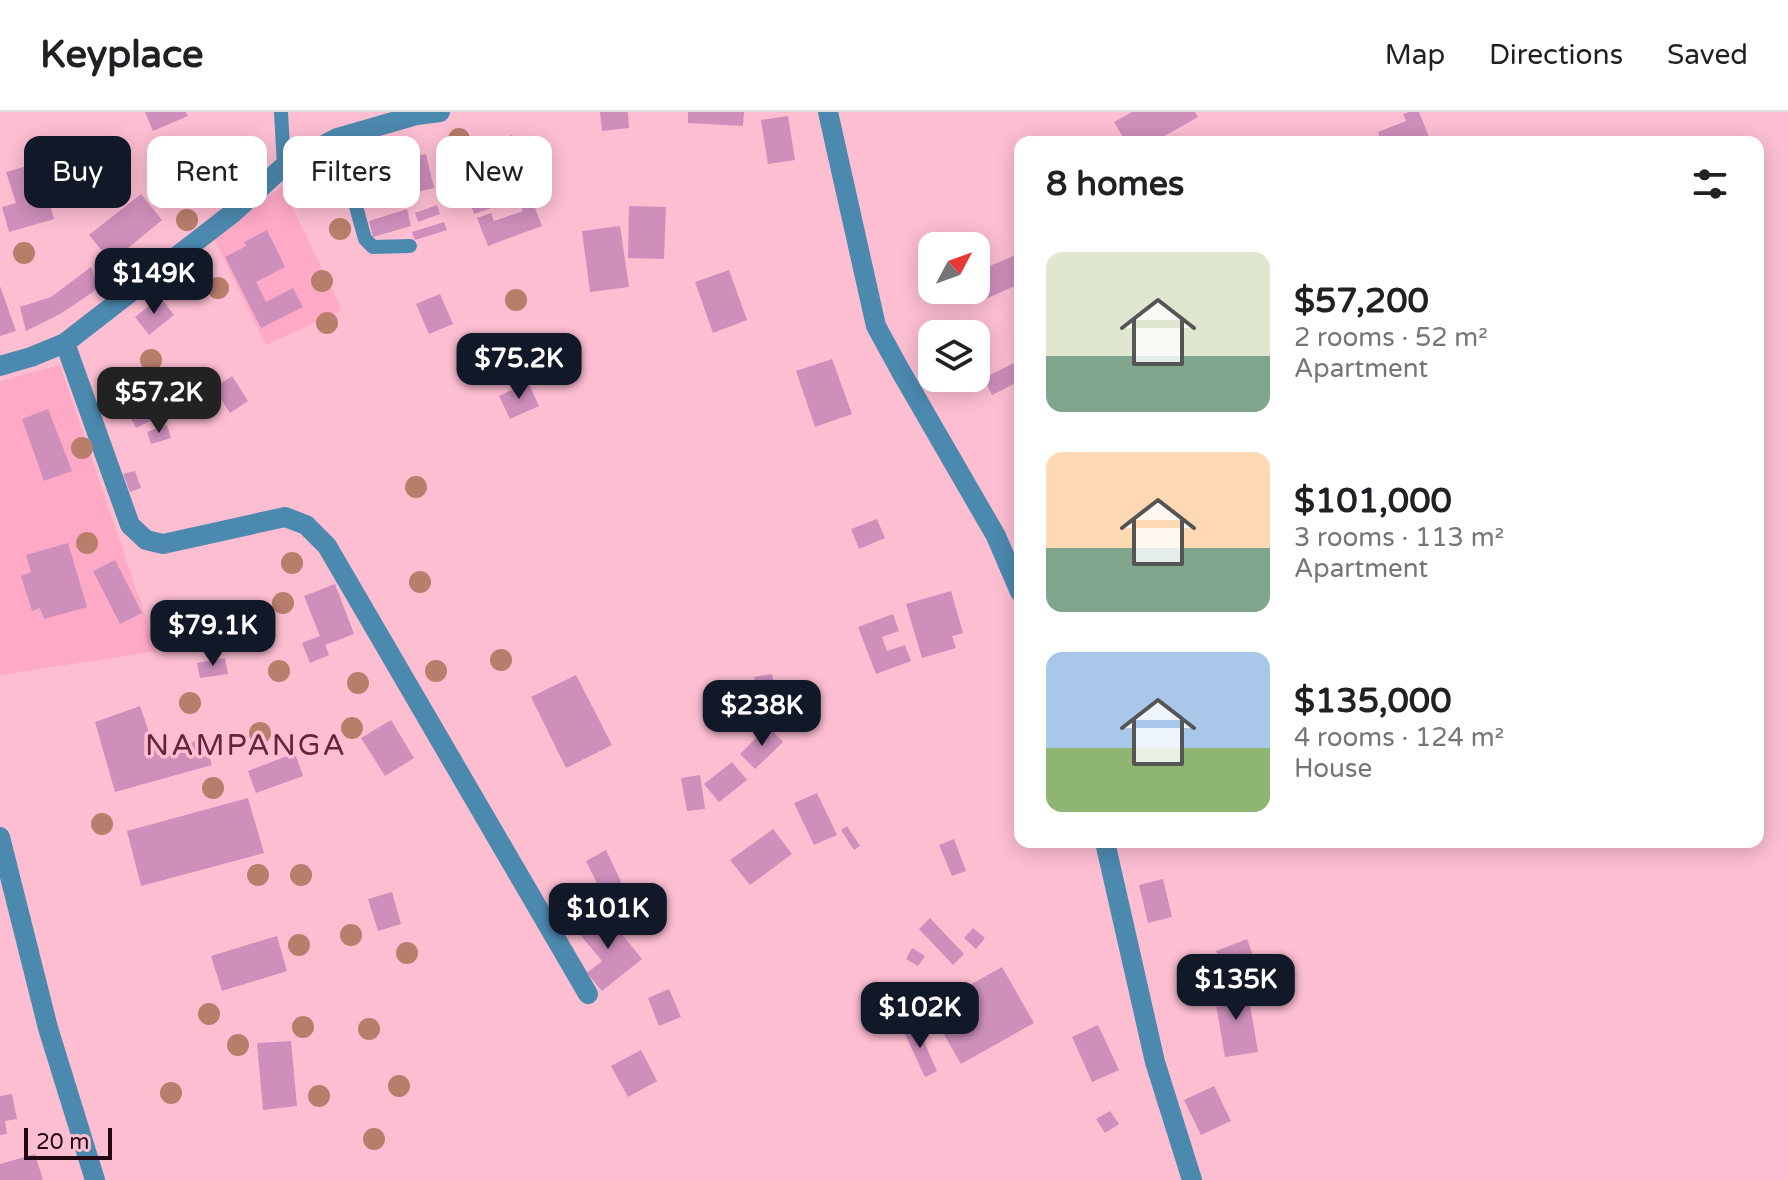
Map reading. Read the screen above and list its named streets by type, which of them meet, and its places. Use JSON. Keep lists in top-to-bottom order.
{
  "districts": ["NAMPANGA"],
  "scale_bar": "20 m",
  "north": "top right",
  "page": {
    "header": "Keyplace",
    "nav": ["Map", "Directions", "Saved"],
    "chip": [
      "Buy",
      "Rent",
      "Filters",
      "New"
    ],
    "heading": "8 homes",
    "list": [
      {
        "name": "$57,200",
        "note": "2 rooms · 52 m² · Apartment"
      },
      {
        "name": "$101,000",
        "note": "3 rooms · 113 m² · Apartment"
      },
      {
        "name": "$135,000",
        "note": "4 rooms · 124 m² · House"
      }
    ],
    "price": [
      "$149K",
      "$75.2K",
      "$57.2K",
      "$79.1K",
      "$238K",
      "$101K",
      "$135K",
      "$102K"
    ],
    "scale": "20 m"
  }
}
